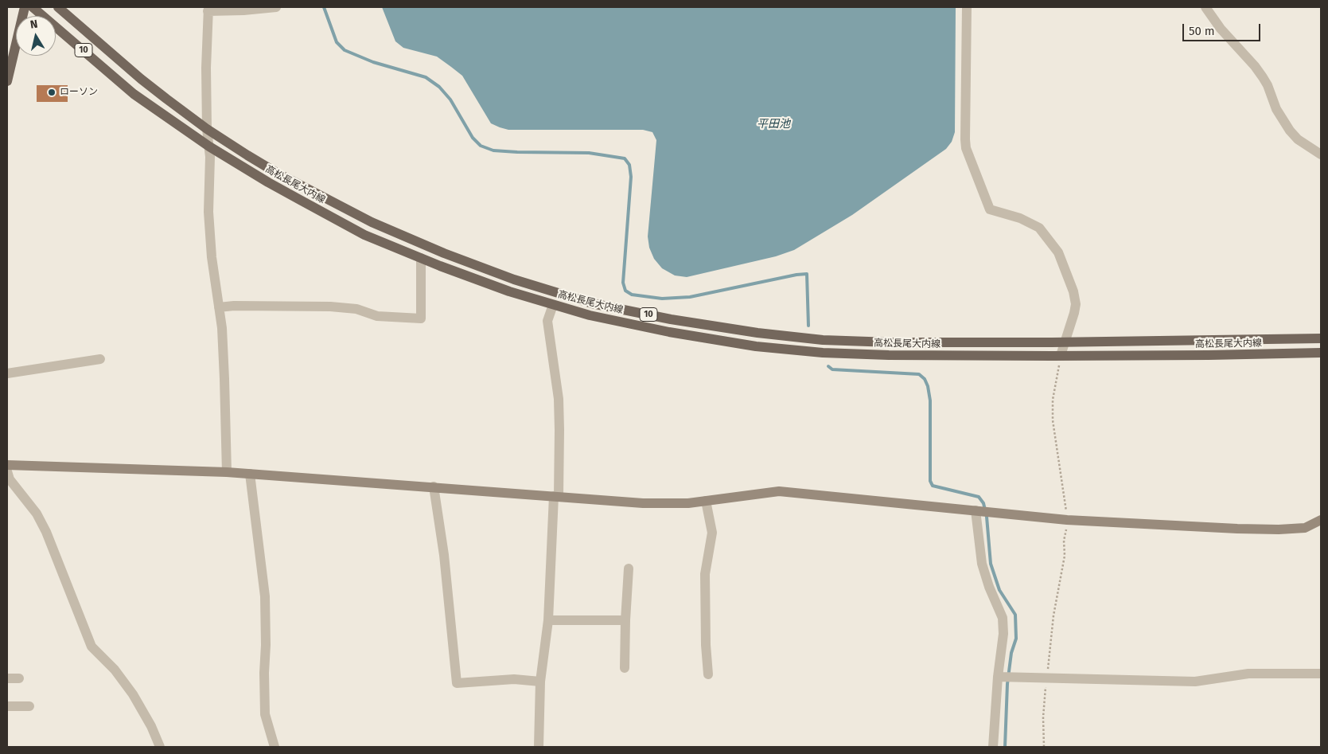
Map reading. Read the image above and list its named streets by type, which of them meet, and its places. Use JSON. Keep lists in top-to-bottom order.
{
  "streets": {
    "main road": ["10", "高松長尾大内線"]
  },
  "water": ["平田池"],
  "places": ["ローソン"],
  "scale_bar": "50 m",
  "north": "top"
}
